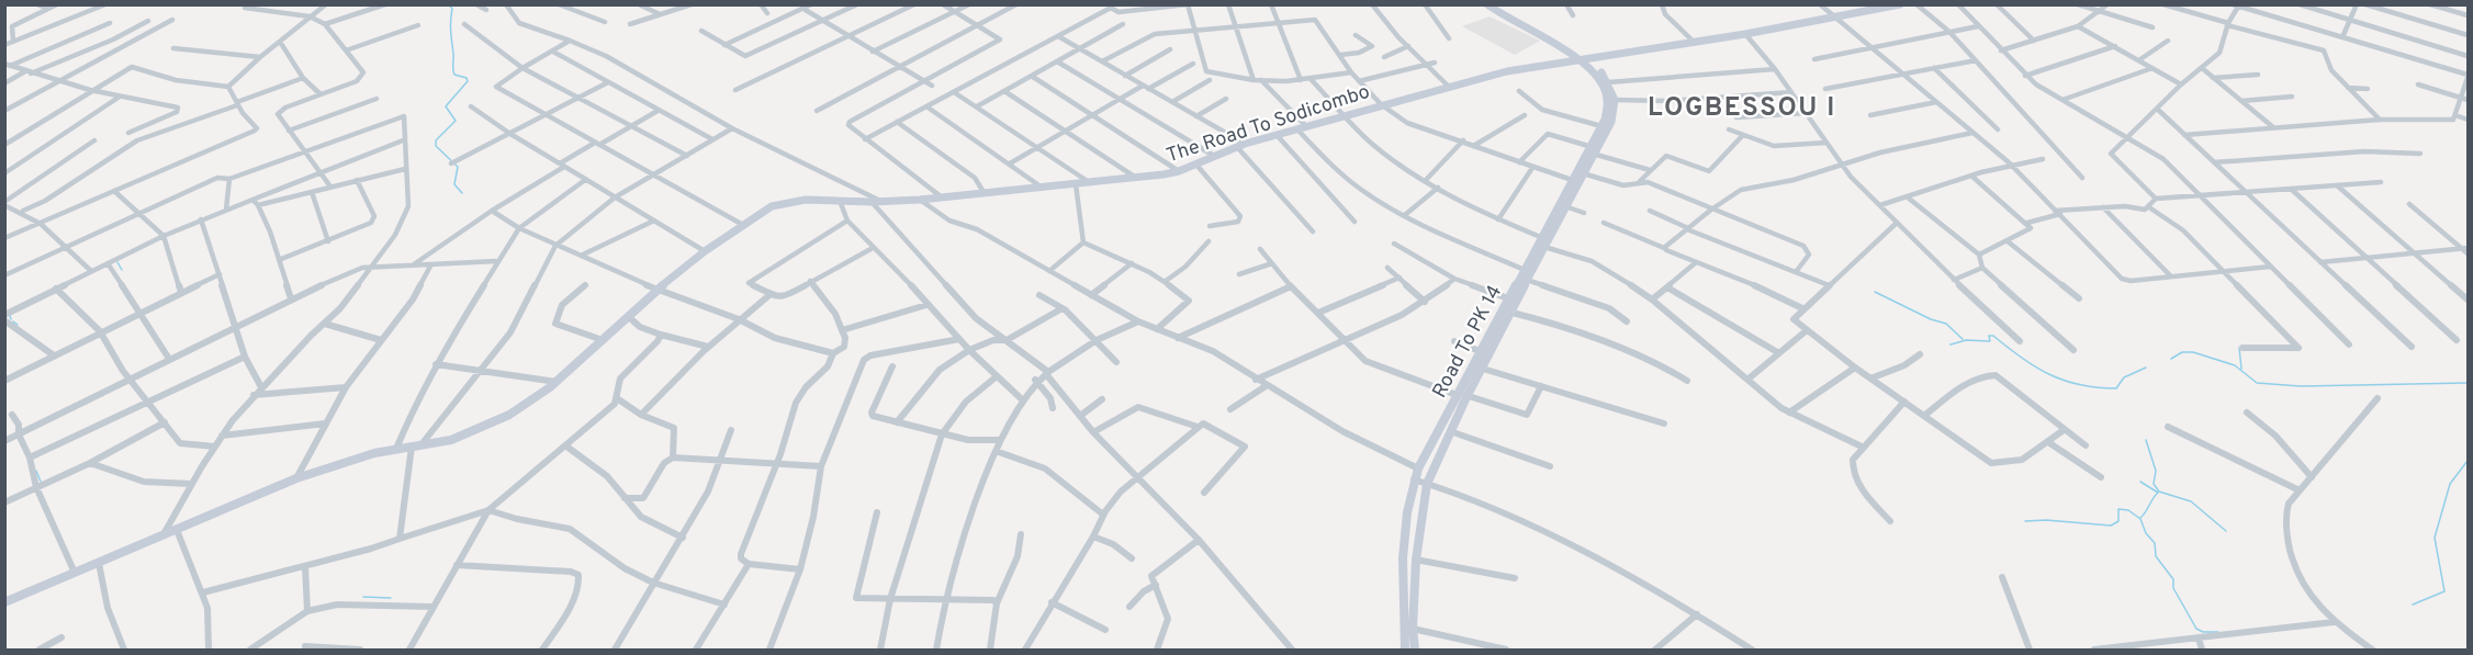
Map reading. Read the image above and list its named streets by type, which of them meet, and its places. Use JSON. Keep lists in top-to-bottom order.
{
  "streets": {
    "main road": ["The Road To Sodicombo", "Road To PK 14"]
  },
  "crossings": [
    ["The Road To Sodicombo", "Road To PK 14"]
  ],
  "districts": ["LOGBESSOU I"]
}
